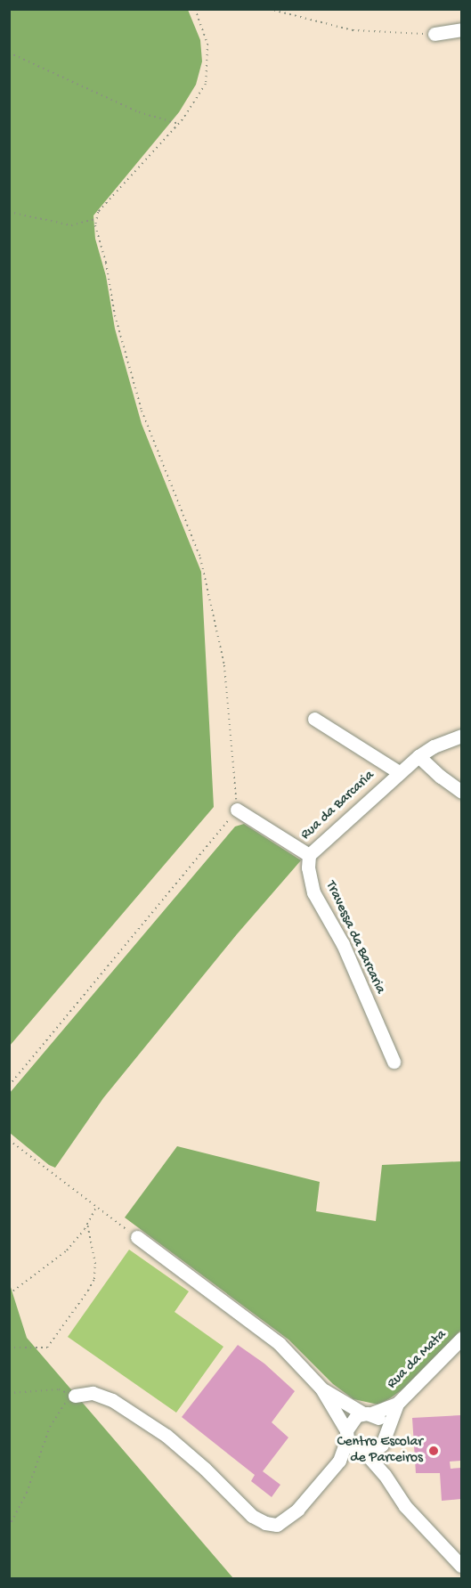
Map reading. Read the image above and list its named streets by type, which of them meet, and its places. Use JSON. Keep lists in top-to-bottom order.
{
  "streets": {
    "street": ["Rua da Barcaria", "Travessa da Barcaria", "Rua da Mata"]
  },
  "crossings": [
    ["Rua da Barcaria", "Travessa da Barcaria"]
  ],
  "places": ["Centro Escolar de Parceiros"]
}
